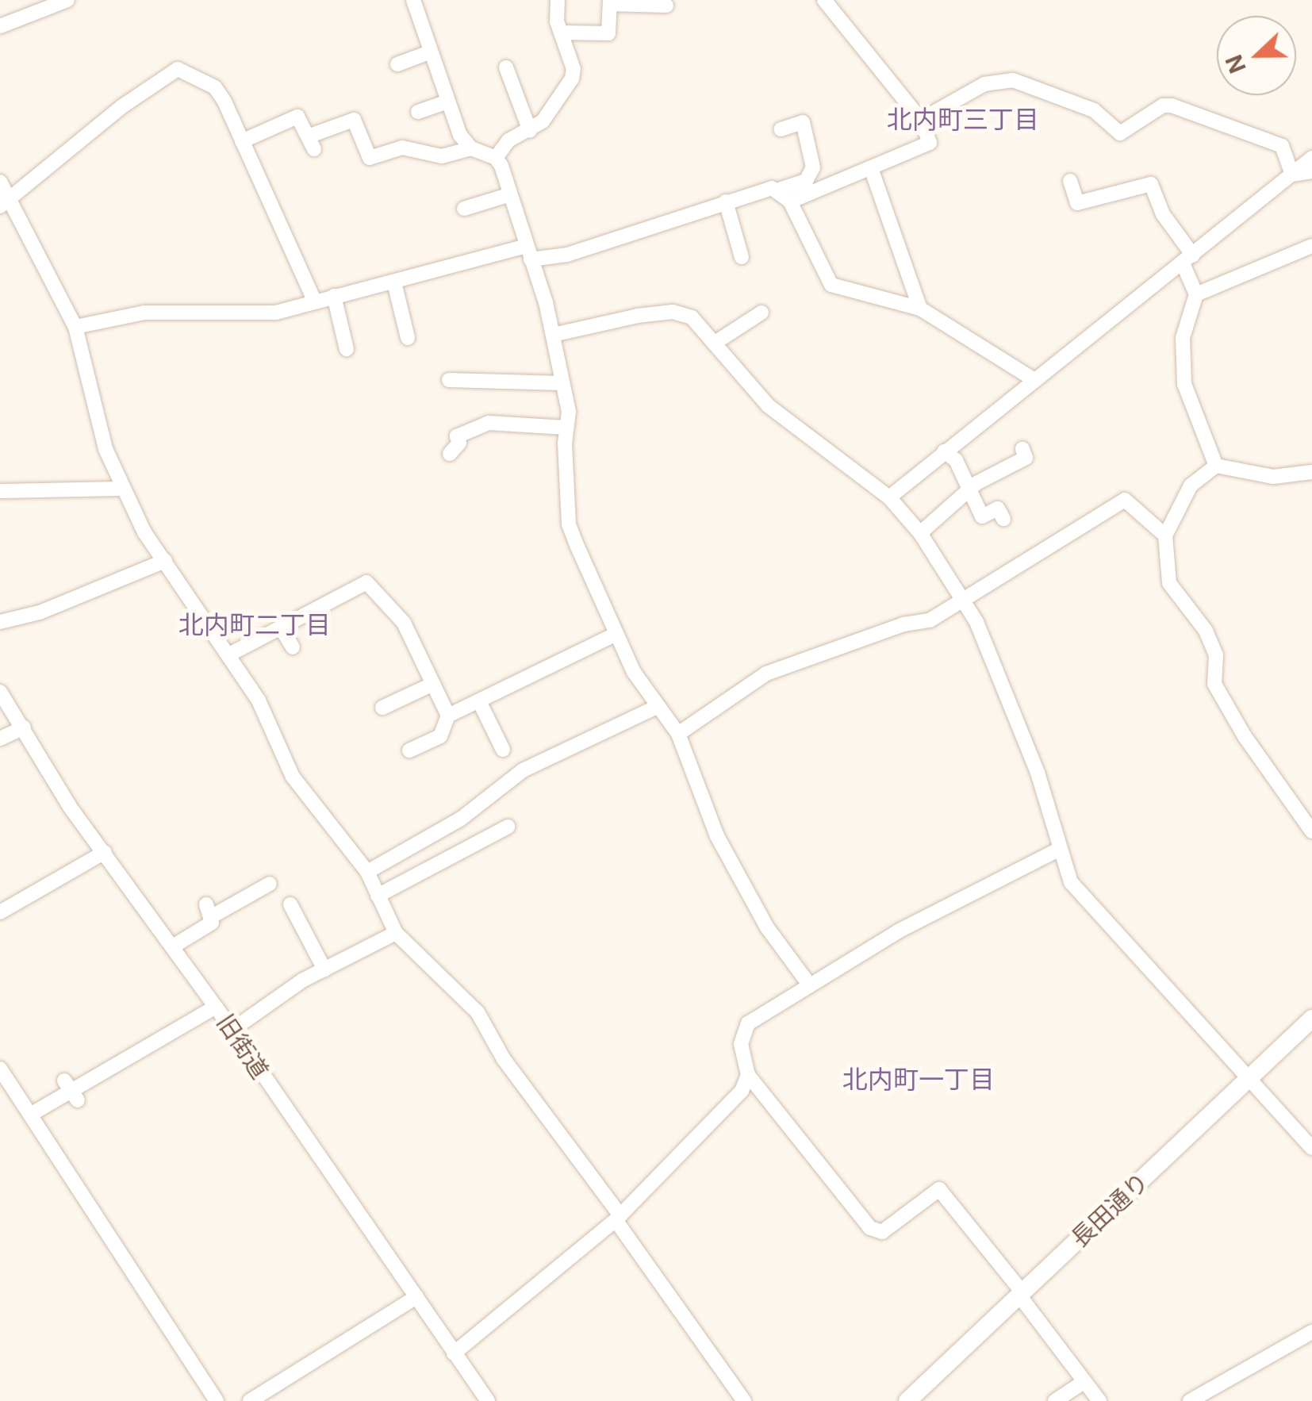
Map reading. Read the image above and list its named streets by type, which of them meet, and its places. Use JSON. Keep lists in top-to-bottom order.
{
  "streets": {
    "street": ["旧街道", "長田通り"]
  },
  "districts": ["北内町三丁目", "北内町二丁目", "北内町一丁目"],
  "north": "left"
}
